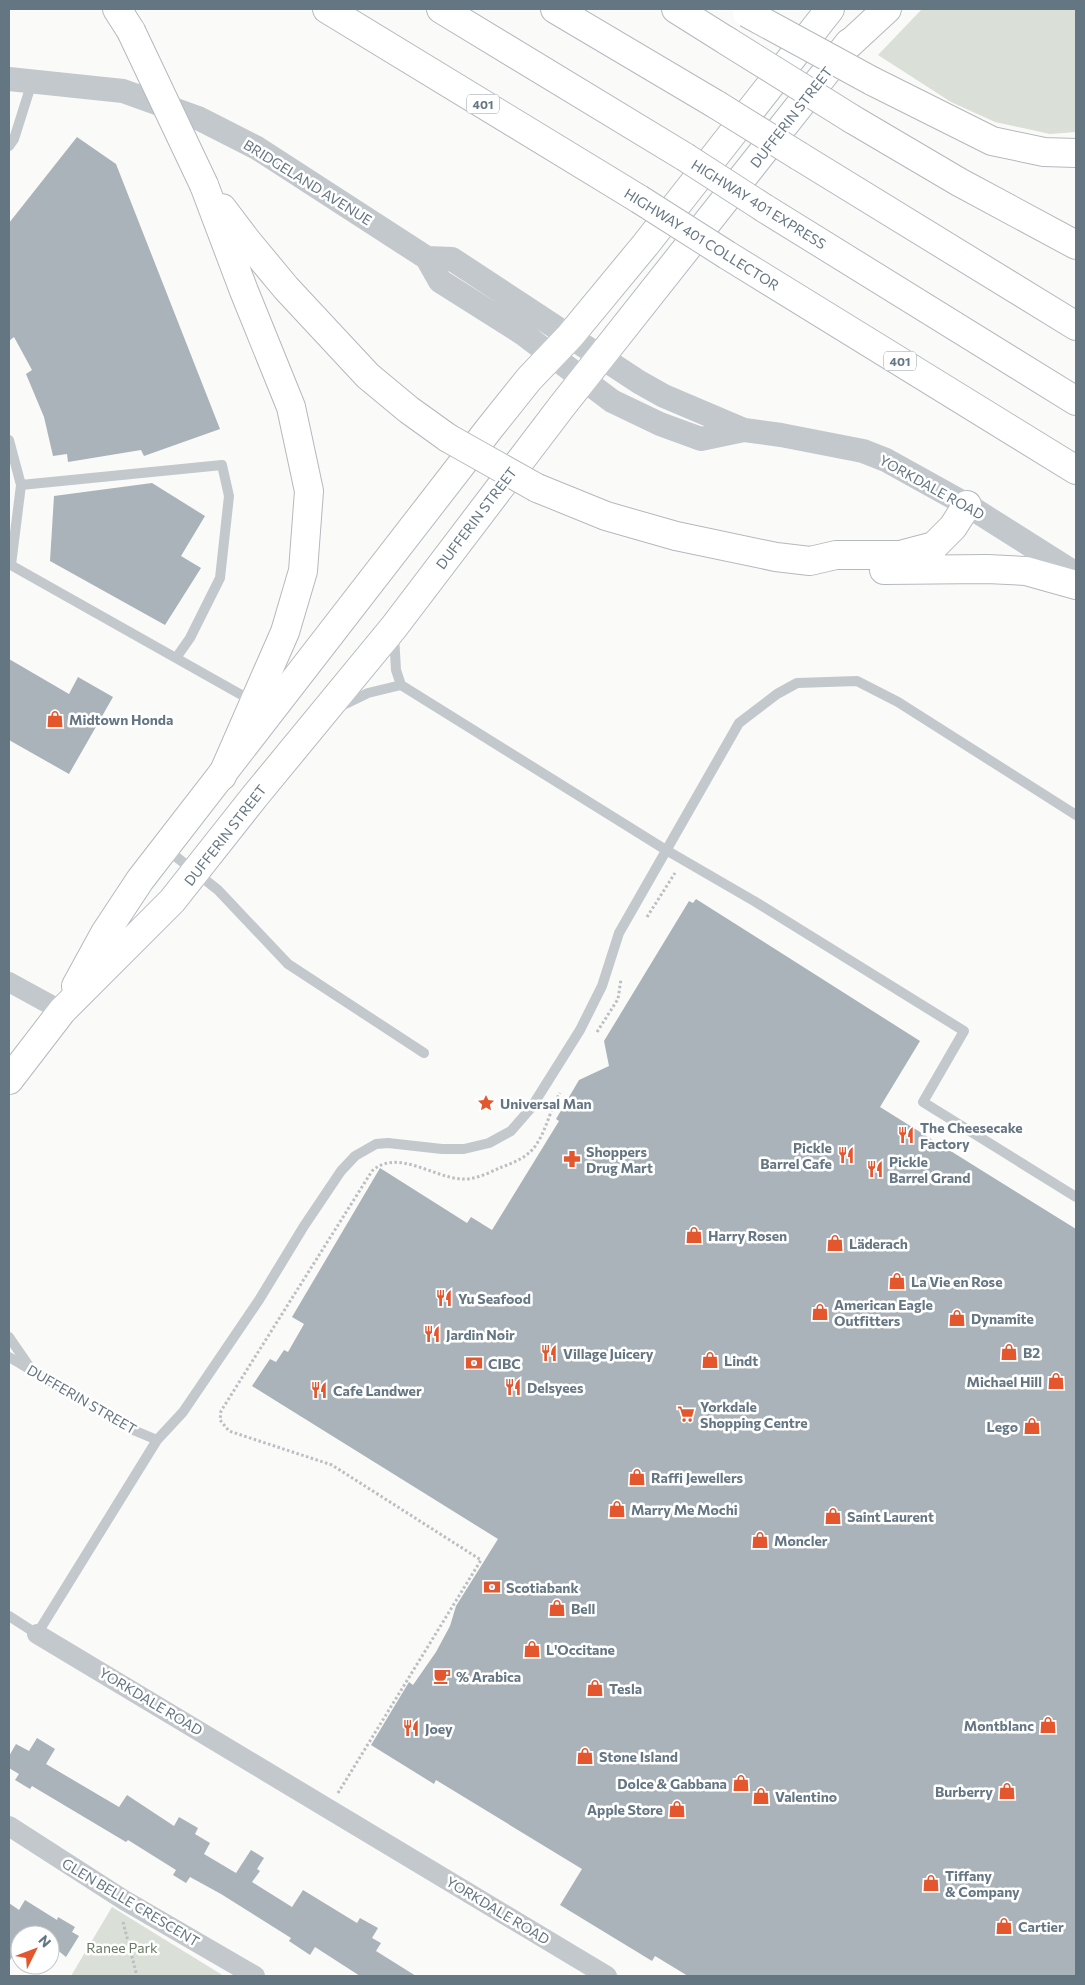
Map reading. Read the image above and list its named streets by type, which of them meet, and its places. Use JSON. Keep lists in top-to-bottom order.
{
  "streets": {
    "main road": [
      "401",
      "DUFFERIN STREET",
      "HIGHWAY 401 EXPRESS",
      "HIGHWAY 401 COLLECTOR"
    ],
    "street": ["BRIDGELAND AVENUE", "YORKDALE ROAD", "GLEN BELLE CRESCENT"]
  },
  "crossings": [
    ["DUFFERIN STREET", "BRIDGELAND AVENUE"],
    ["DUFFERIN STREET", "YORKDALE ROAD"],
    ["BRIDGELAND AVENUE", "YORKDALE ROAD"]
  ],
  "parks": ["Ranee Park"],
  "places": {
    "shop": [
      "Midtown Honda",
      "Harry Rosen",
      "Läderach",
      "La Vie en Rose",
      "American Eagle Outfitters",
      "Dynamite",
      "B2",
      "Lindt",
      "Michael Hill",
      "Lego",
      "Raffi Jewellers",
      "Marry Me Mochi",
      "Saint Laurent",
      "Moncler",
      "Bell",
      "L'Occitane",
      "Tesla",
      "Montblanc",
      "Stone Island",
      "Dolce & Gabbana",
      "Burberry",
      "Valentino",
      "Apple Store",
      "Tiffany & Company",
      "Cartier"
    ],
    "place": ["Universal Man"],
    "restaurant": [
      "The Cheesecake Factory",
      "Pickle Barrel Cafe",
      "Pickle Barrel Grand",
      "Yu Seafood",
      "Jardin Noir",
      "Village Juicery",
      "Delsyees",
      "Cafe Landwer",
      "Joey"
    ],
    "pharmacy": ["Shoppers Drug Mart"],
    "bank": ["CIBC", "Scotiabank"],
    "supermarket": ["Yorkdale Shopping Centre"],
    "cafe": ["% Arabica"]
  },
  "north": "top right"
}
